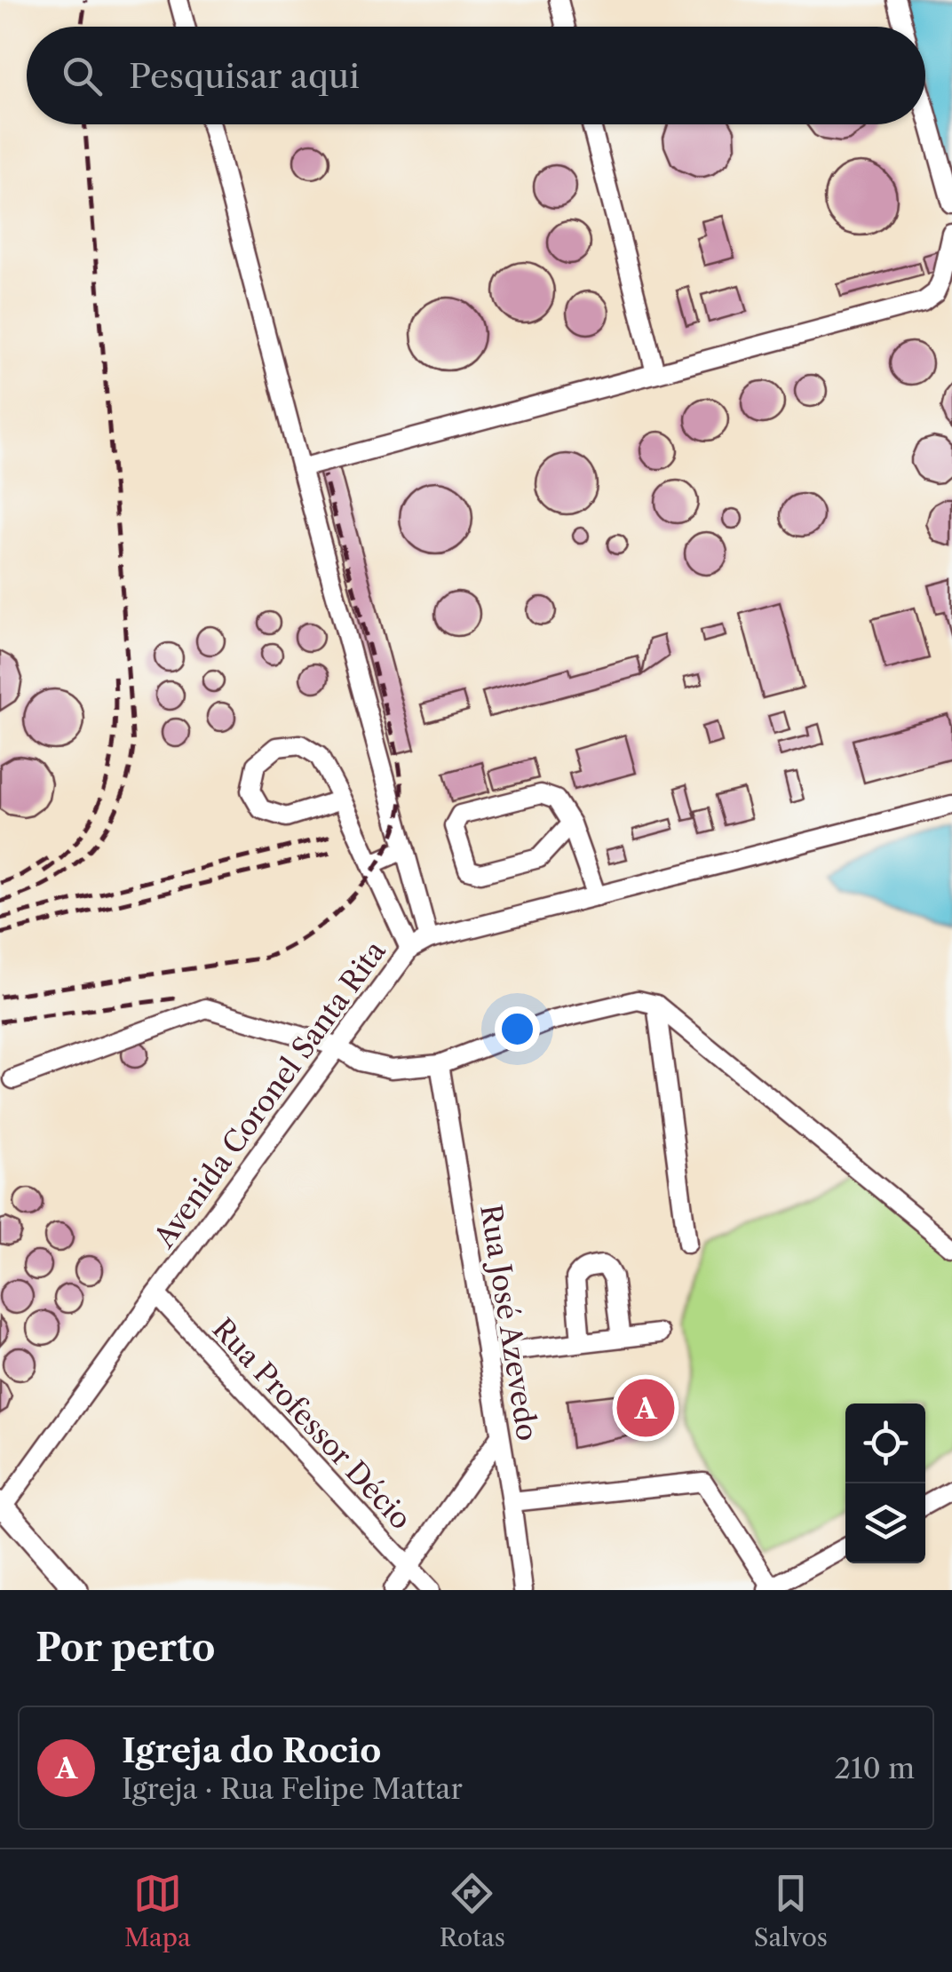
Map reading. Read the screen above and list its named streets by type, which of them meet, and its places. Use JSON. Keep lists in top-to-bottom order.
{
  "streets": {
    "street": ["Avenida Coronel Santa Rita", "Rua José Azevedo", "Rua Professor Décio"]
  },
  "crossings": [
    ["Avenida Coronel Santa Rita", "Rua Professor Décio"]
  ],
  "page": {
    "search": "Pesquisar aqui",
    "pins": "A",
    "heading": "Por perto",
    "list": [
      {
        "mark": "A",
        "name": "Igreja do Rocio",
        "note": "Igreja · Rua Felipe Mattar",
        "value": "210 m"
      }
    ],
    "nav": ["Mapa", "Rotas", "Salvos"]
  }
}
